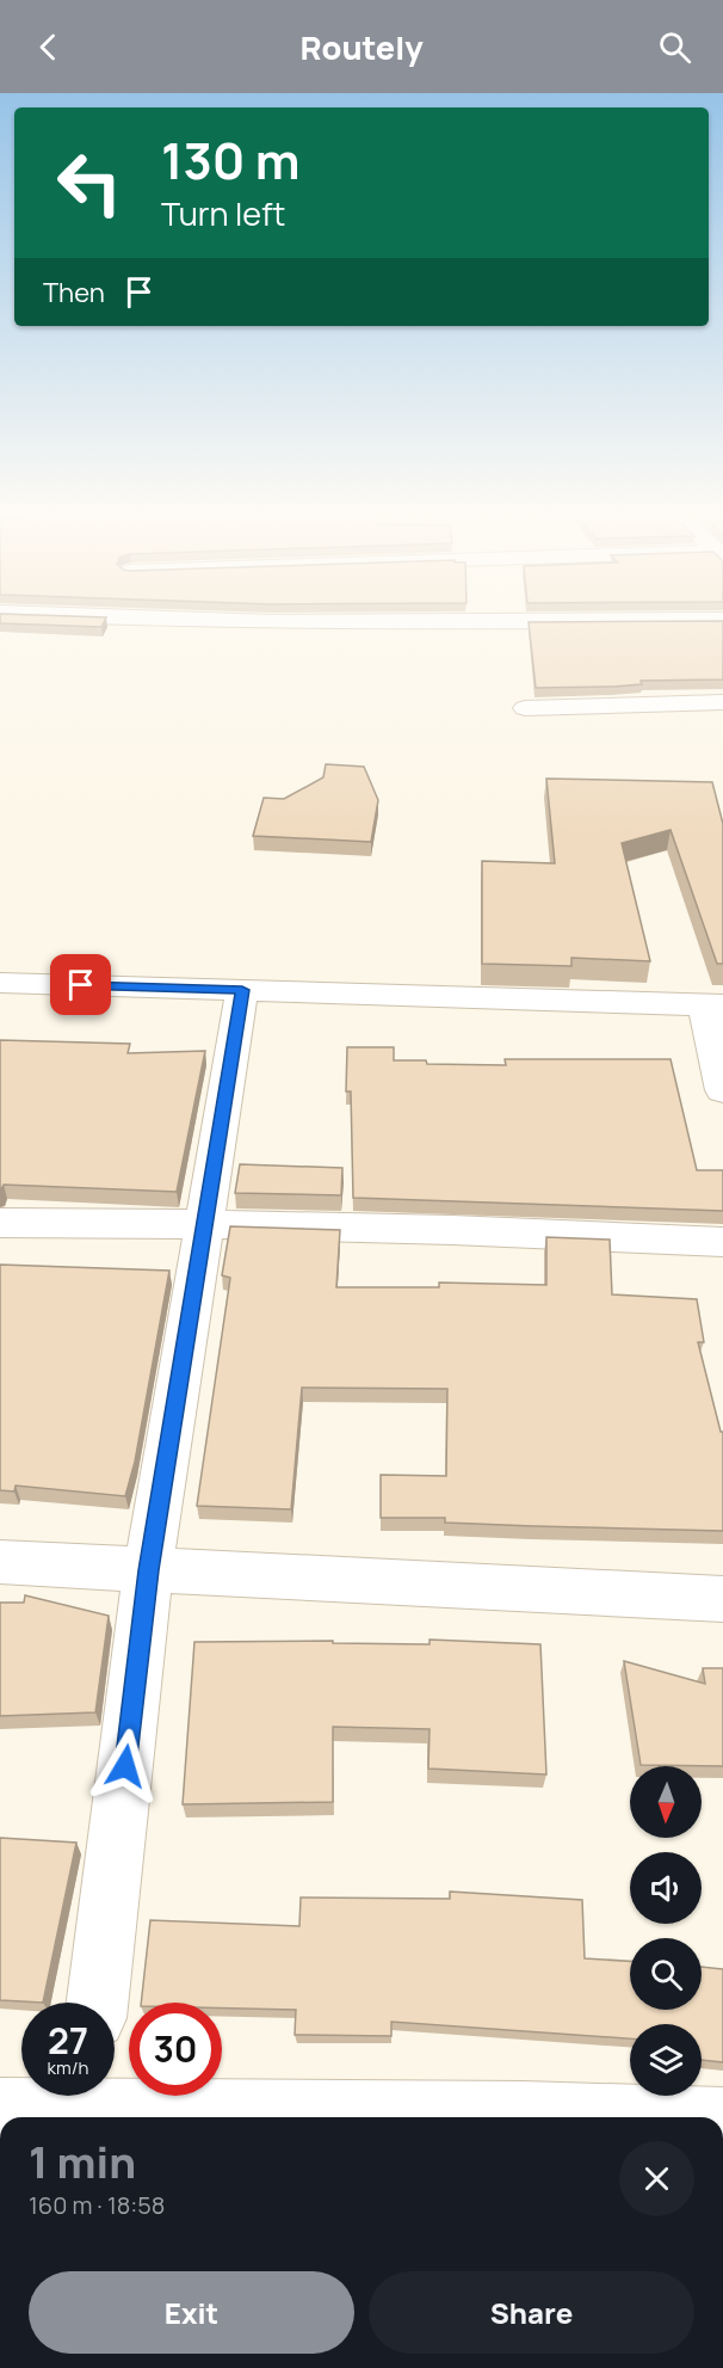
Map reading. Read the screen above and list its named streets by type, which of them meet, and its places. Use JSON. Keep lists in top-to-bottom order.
{
  "north": "bottom",
  "page": {
    "header": "Routely",
    "turn": ["130 m", "Turn left"],
    "then": "Then",
    "speed": "27 km/h",
    "limit": "30",
    "heading": ["1 min", "160 m · 18:58"],
    "buttons": ["Exit", "Share"]
  }
}
